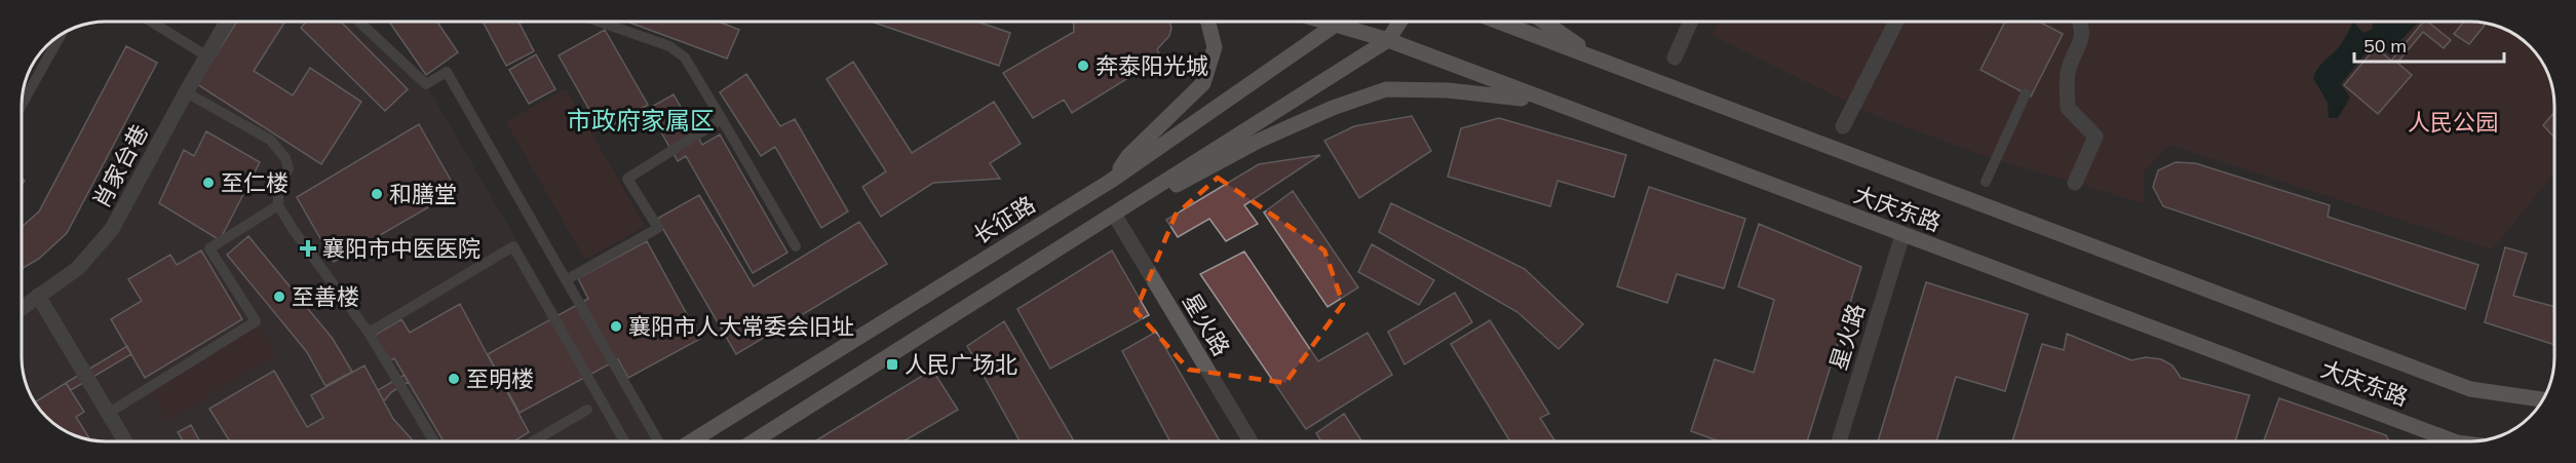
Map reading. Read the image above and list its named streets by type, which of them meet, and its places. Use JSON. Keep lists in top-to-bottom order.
{
  "streets": {
    "main road": ["大庆东路", "长征路"],
    "street": ["肖家台巷", "星火路"]
  },
  "crossings": [
    ["大庆东路", "星火路"]
  ],
  "districts": ["市政府家属区"],
  "parks": ["人民公园"],
  "places": {
    "other": [
      "奔泰阳光城",
      "至仁楼",
      "和膳堂",
      "至善楼",
      "襄阳市人大常委会旧址",
      "至明楼"
    ],
    "health": ["襄阳市中医医院"],
    "transit": ["人民广场北"]
  },
  "scale_bar": "50 m"
}
